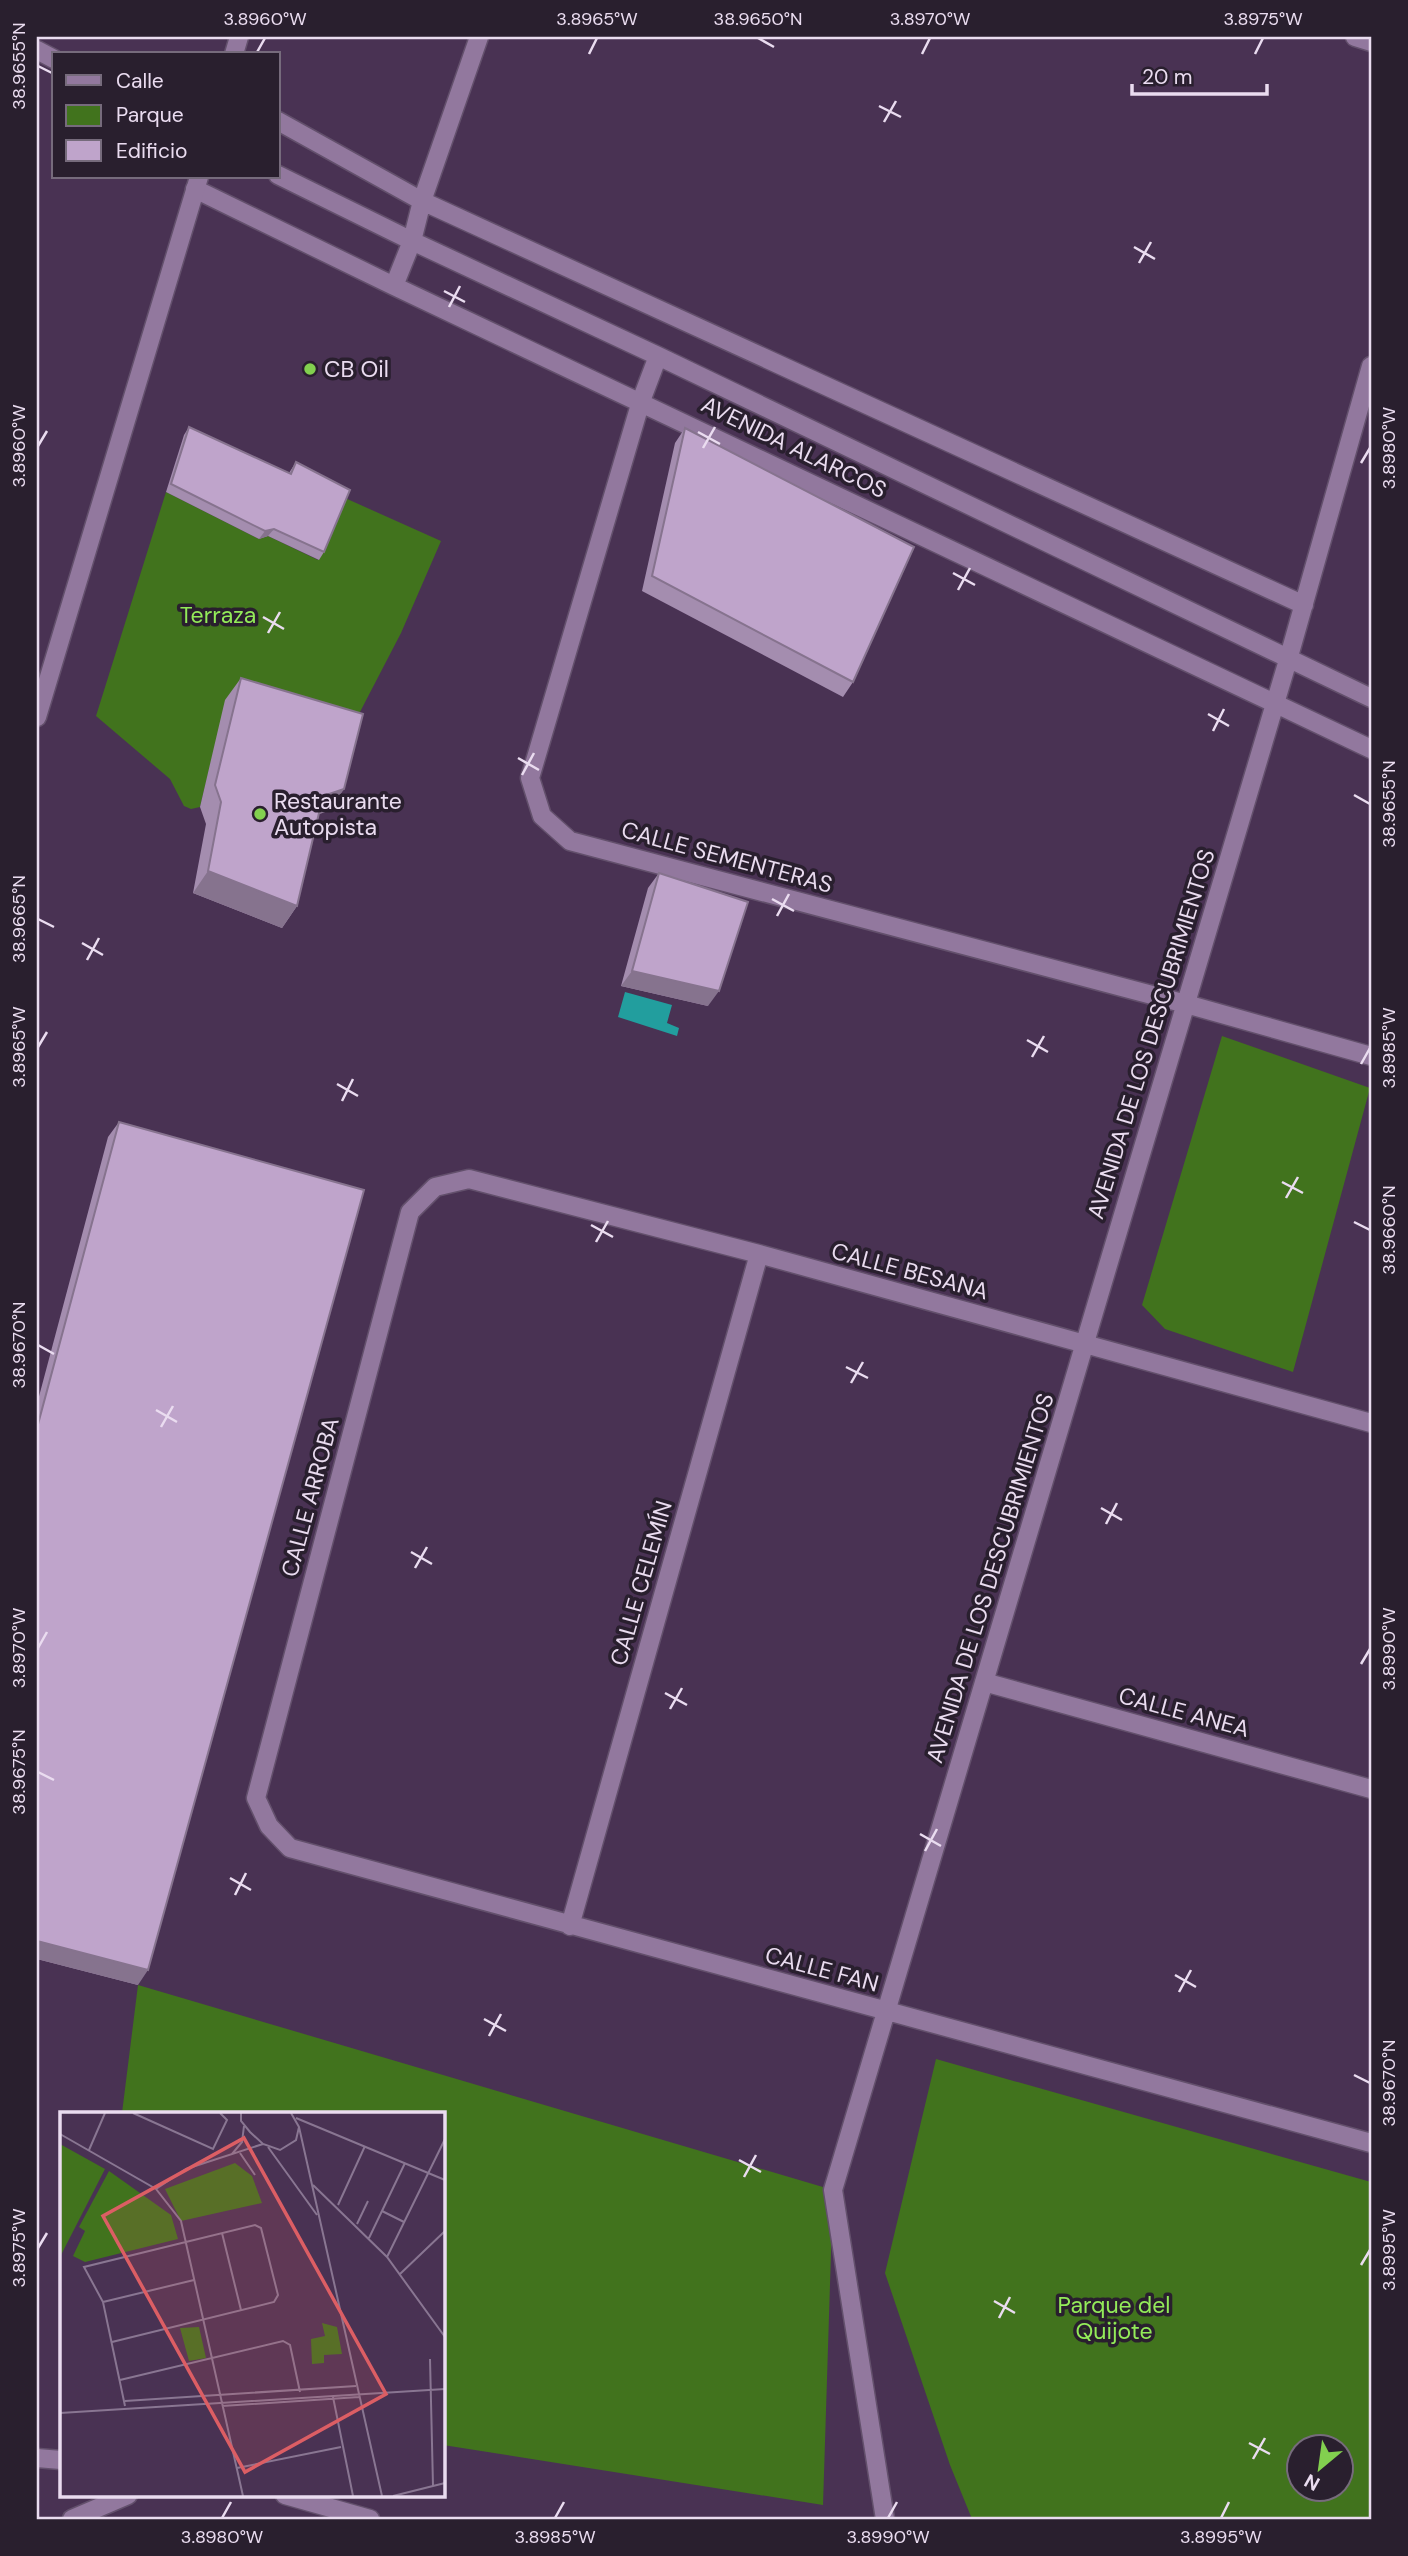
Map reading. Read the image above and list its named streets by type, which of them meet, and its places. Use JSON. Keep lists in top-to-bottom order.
{
  "streets": {
    "street": [
      "AVENIDA ALARCOS",
      "CALLE SEMENTERAS",
      "AVENIDA DE LOS DESCUBRIMIENTOS",
      "CALLE BESANA",
      "CALLE ARROBA",
      "CALLE CELEMÍN",
      "CALLE ANEA",
      "CALLE FAN"
    ]
  },
  "crossings": [
    ["AVENIDA ALARCOS", "CALLE SEMENTERAS"],
    ["AVENIDA ALARCOS", "AVENIDA DE LOS DESCUBRIMIENTOS"],
    ["CALLE SEMENTERAS", "AVENIDA DE LOS DESCUBRIMIENTOS"],
    ["AVENIDA DE LOS DESCUBRIMIENTOS", "CALLE BESANA"],
    ["AVENIDA DE LOS DESCUBRIMIENTOS", "CALLE ANEA"],
    ["AVENIDA DE LOS DESCUBRIMIENTOS", "CALLE FAN"],
    ["CALLE BESANA", "CALLE ARROBA"],
    ["CALLE BESANA", "CALLE CELEMÍN"],
    ["CALLE ARROBA", "CALLE FAN"],
    ["CALLE CELEMÍN", "CALLE FAN"]
  ],
  "parks": ["Terraza", "Parque del Quijote"],
  "places": ["CB Oil", "Restaurante Autopista"],
  "legend": ["Calle", "Parque", "Edificio"],
  "scale_bar": "20 m",
  "north": "bottom left",
  "coordinates": [
    "3.8960°W",
    "3.8965°W",
    "38.9650°N",
    "3.8970°W",
    "3.8975°W",
    "38.9655°N",
    "3.8980°W",
    "38.9665°N",
    "3.8985°W",
    "38.9660°N",
    "38.9670°N",
    "3.8990°W",
    "38.9675°N",
    "3.8995°W"
  ]
}
